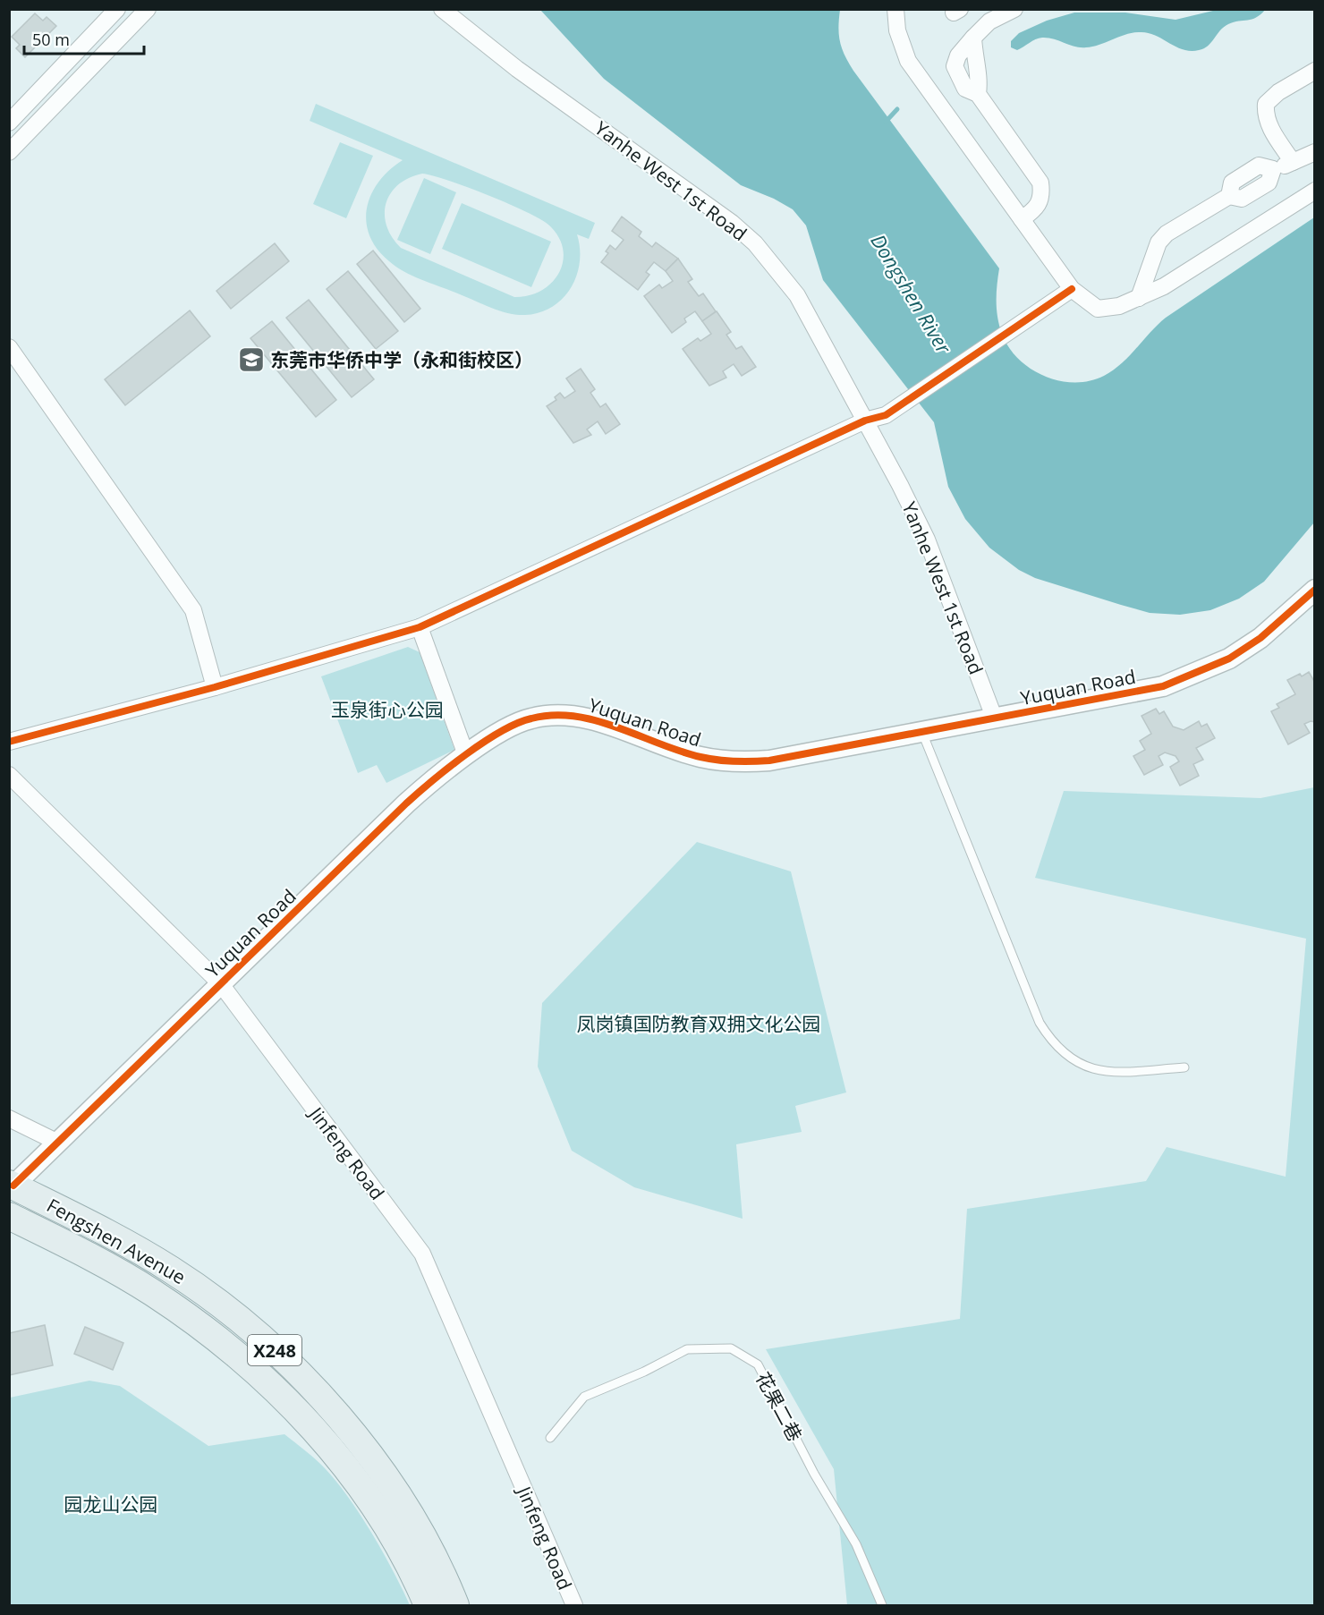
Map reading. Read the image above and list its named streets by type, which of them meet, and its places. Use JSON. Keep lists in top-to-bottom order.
{
  "streets": {
    "main road": ["Fengshen Avenue", "X248"],
    "street": ["Yanhe West 1st Road", "Yuquan Road", "Jinfeng Road"],
    "lane": ["花果二巷"]
  },
  "crossings": [
    ["Yanhe West 1st Road", "Yuquan Road"],
    ["Yuquan Road", "Jinfeng Road"],
    ["Yuquan Road", "Fengshen Avenue"]
  ],
  "water": ["Dongshen River"],
  "parks": ["玉泉街心公园", "凤岗镇国防教育双拥文化公园", "园龙山公园"],
  "places": {
    "school or university": ["东莞市华侨中学（永和街校区）"]
  },
  "scale_bar": "50 m"
}
